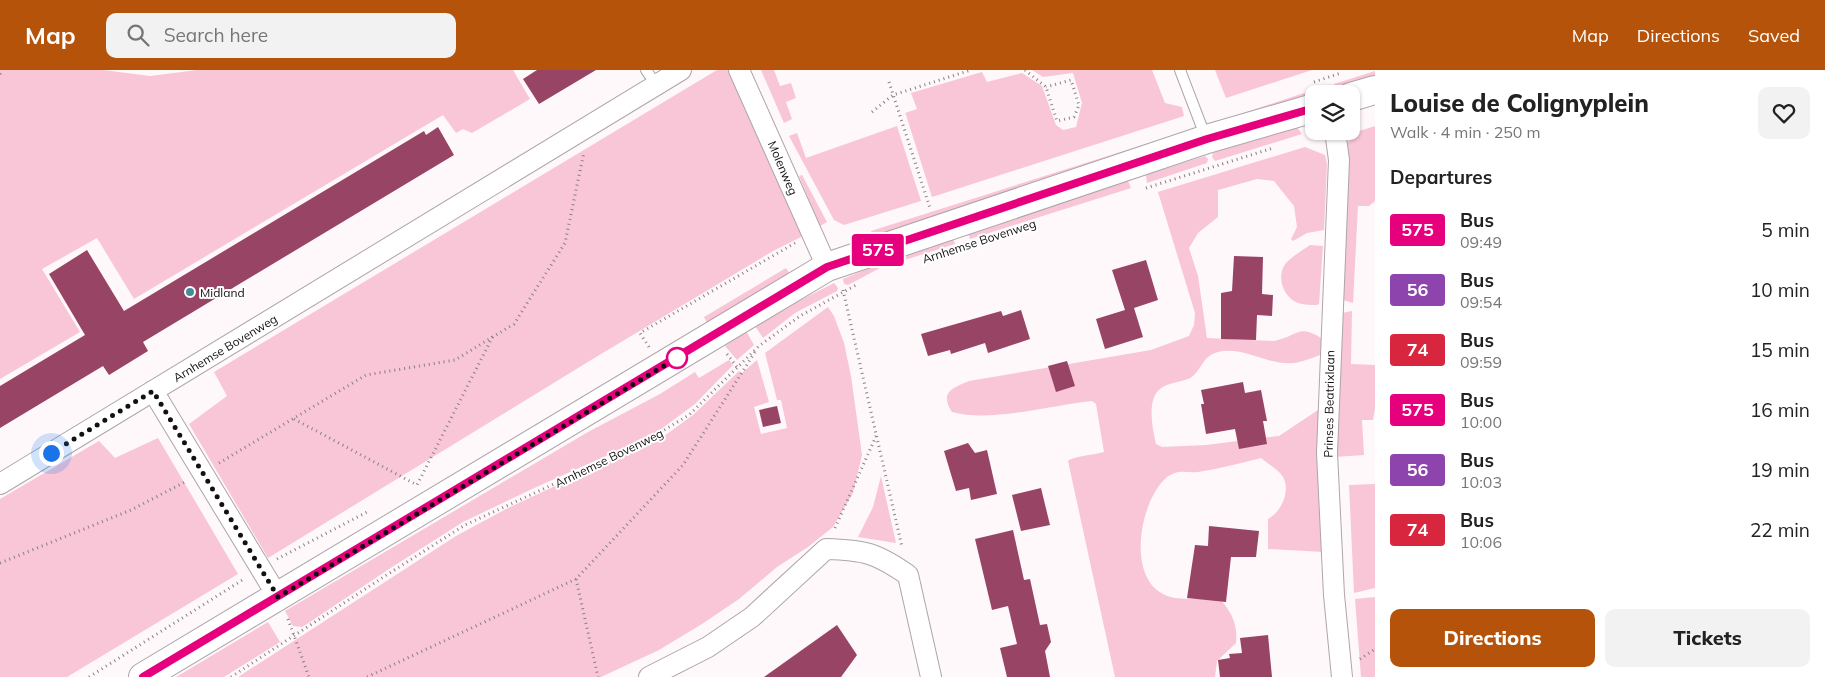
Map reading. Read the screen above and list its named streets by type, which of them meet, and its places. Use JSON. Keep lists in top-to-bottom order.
{
  "streets": {
    "main road": ["Arnhemse Bovenweg"],
    "street": ["Molenweg", "Prinses Beatrixlaan"]
  },
  "crossings": [
    ["Molenweg", "Arnhemse Bovenweg"]
  ],
  "places": ["Midland"],
  "lines": ["bus line 575"],
  "page": {
    "header": "Map",
    "search": "Search here",
    "nav": ["Map", "Directions", "Saved"],
    "on_map": "575",
    "heading": [
      ["Louise de Colignyplein", "Walk · 4 min · 250 m"],
      "Departures"
    ],
    "list": [
      {
        "mark": "575",
        "name": "Bus",
        "note": "09:49",
        "value": "5 min"
      },
      {
        "mark": "56",
        "name": "Bus",
        "note": "09:54",
        "value": "10 min"
      },
      {
        "mark": "74",
        "name": "Bus",
        "note": "09:59",
        "value": "15 min"
      },
      {
        "mark": "575",
        "name": "Bus",
        "note": "10:00",
        "value": "16 min"
      },
      {
        "mark": "56",
        "name": "Bus",
        "note": "10:03",
        "value": "19 min"
      },
      {
        "mark": "74",
        "name": "Bus",
        "note": "10:06",
        "value": "22 min"
      }
    ],
    "buttons": ["Directions", "Tickets"]
  }
}
